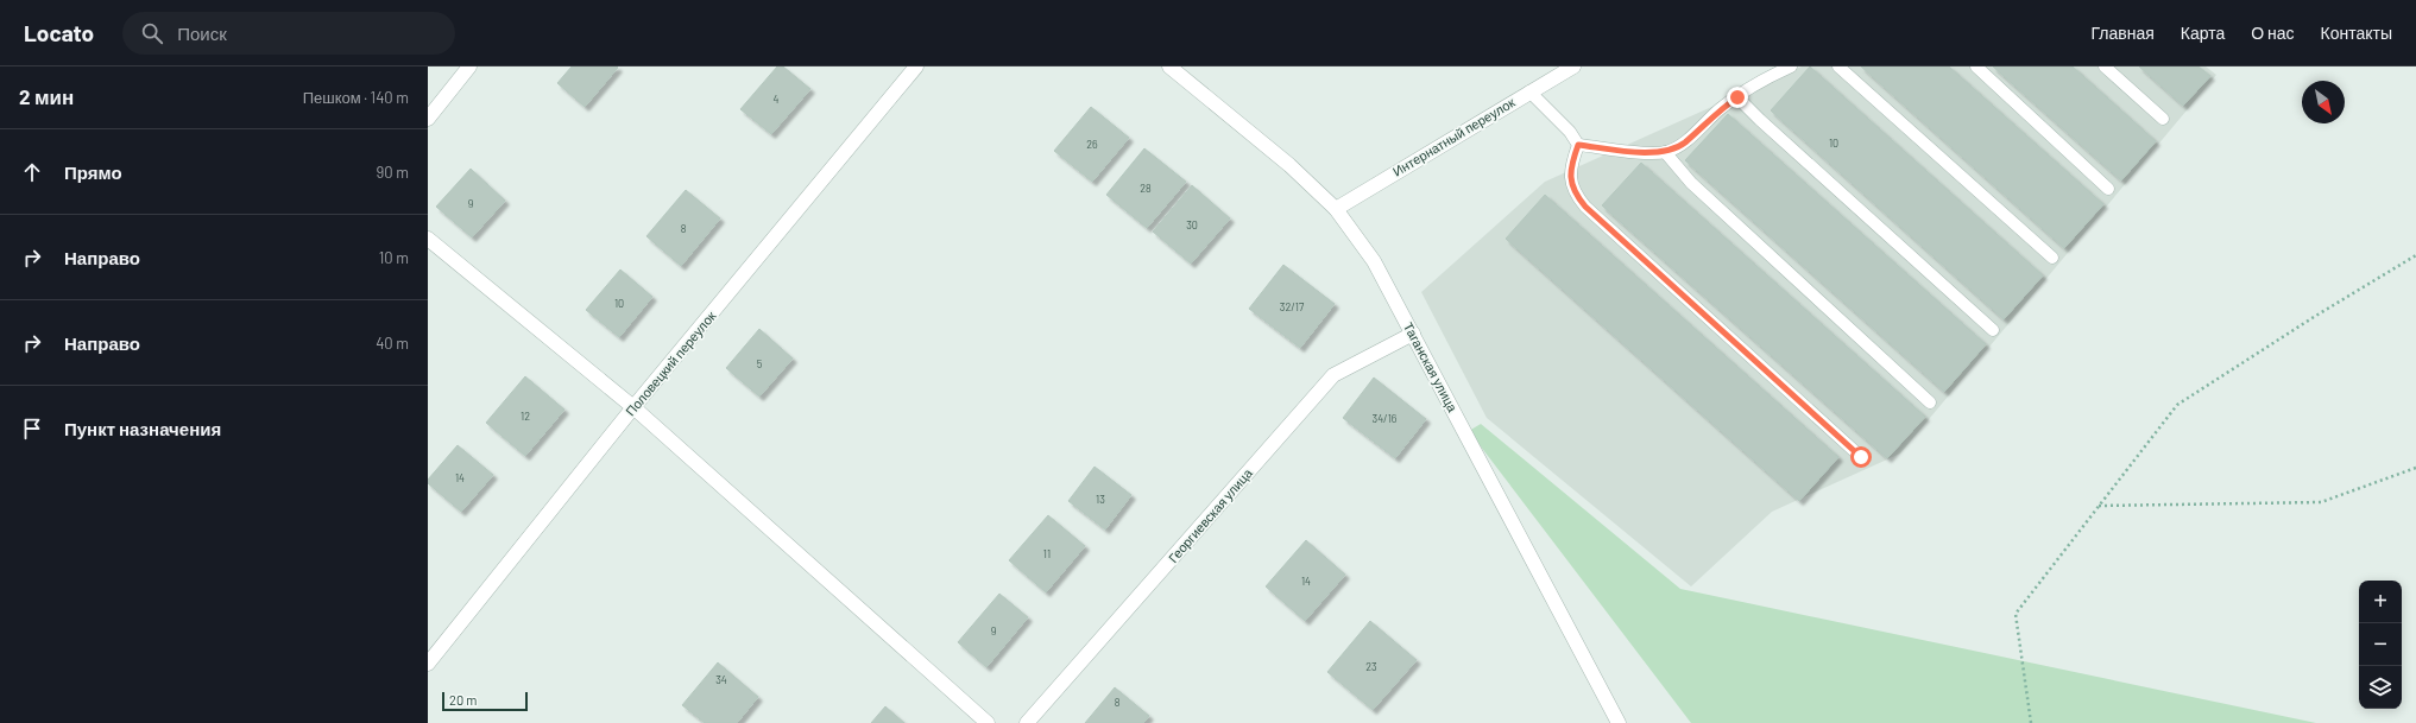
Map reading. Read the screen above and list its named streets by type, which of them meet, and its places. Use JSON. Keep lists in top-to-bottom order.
{
  "streets": {
    "street": [
      "Интернатный переулок",
      "Половецкий переулок",
      "Таганская улица",
      "Георгиевская улица"
    ]
  },
  "crossings": [
    ["Интернатный переулок", "Таганская улица"],
    ["Таганская улица", "Георгиевская улица"]
  ],
  "house_numbers": [
    "4",
    "10",
    "26",
    "28",
    "9",
    "30",
    "8",
    "10",
    "32/17",
    "5",
    "12",
    "34/16",
    "14",
    "13",
    "11",
    "14",
    "9",
    "23",
    "34",
    "8"
  ],
  "scale_bar": "20 m",
  "north": "bottom right",
  "page": {
    "header": "Locato",
    "search": "Поиск",
    "nav": [
      "Главная",
      "Карта",
      "О нас",
      "Контакты"
    ],
    "heading": ["2 мин", "Пешком · 140 m"],
    "list": [
      ["Прямо", "90 m"],
      ["Направо", "10 m"],
      ["Направо", "40 m"],
      "Пункт назначения"
    ],
    "map_buttons": ["+", "−"],
    "scale": "20 m"
  }
}
